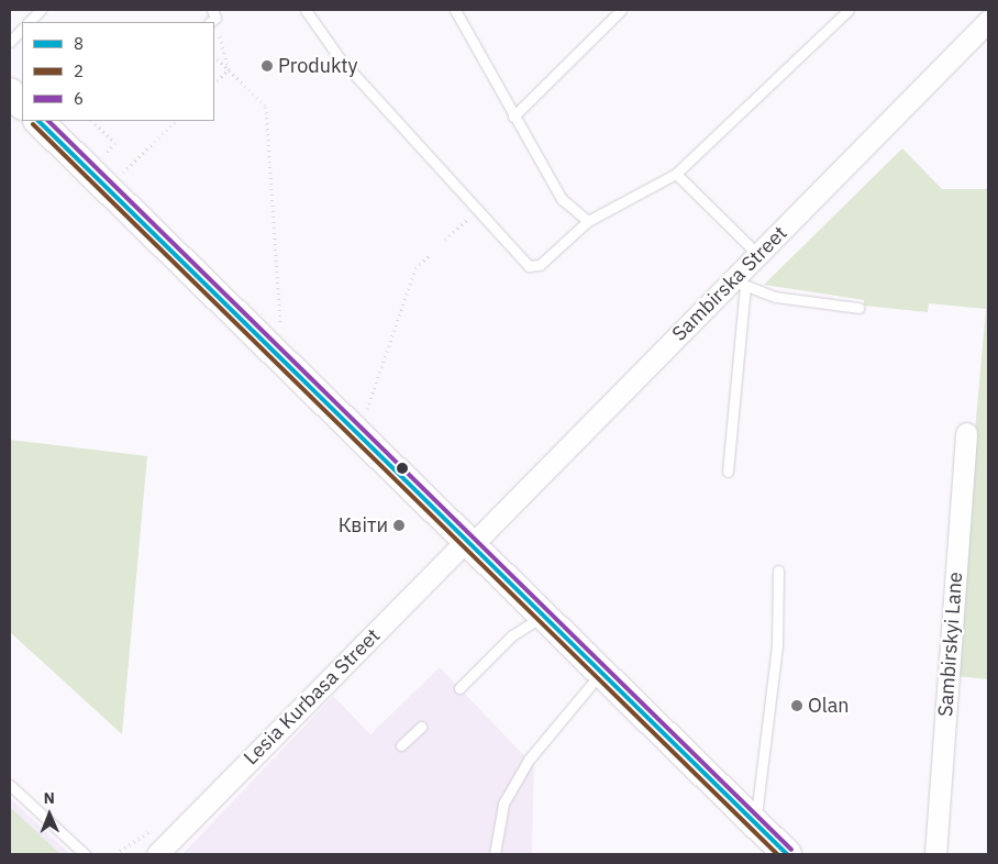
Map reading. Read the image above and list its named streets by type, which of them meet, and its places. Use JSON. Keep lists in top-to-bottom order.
{
  "streets": {
    "street": ["Sambirska Street", "Sambirskyi Lane", "Lesia Kurbasa Street"]
  },
  "crossings": [
    ["Sambirska Street", "Lesia Kurbasa Street"]
  ],
  "places": ["Produkty", "Квіти", "Olan"],
  "lines": ["transit line 8", "transit line 6", "transit line 2"],
  "legend": ["8", "2", "6"],
  "north": "top"
}
